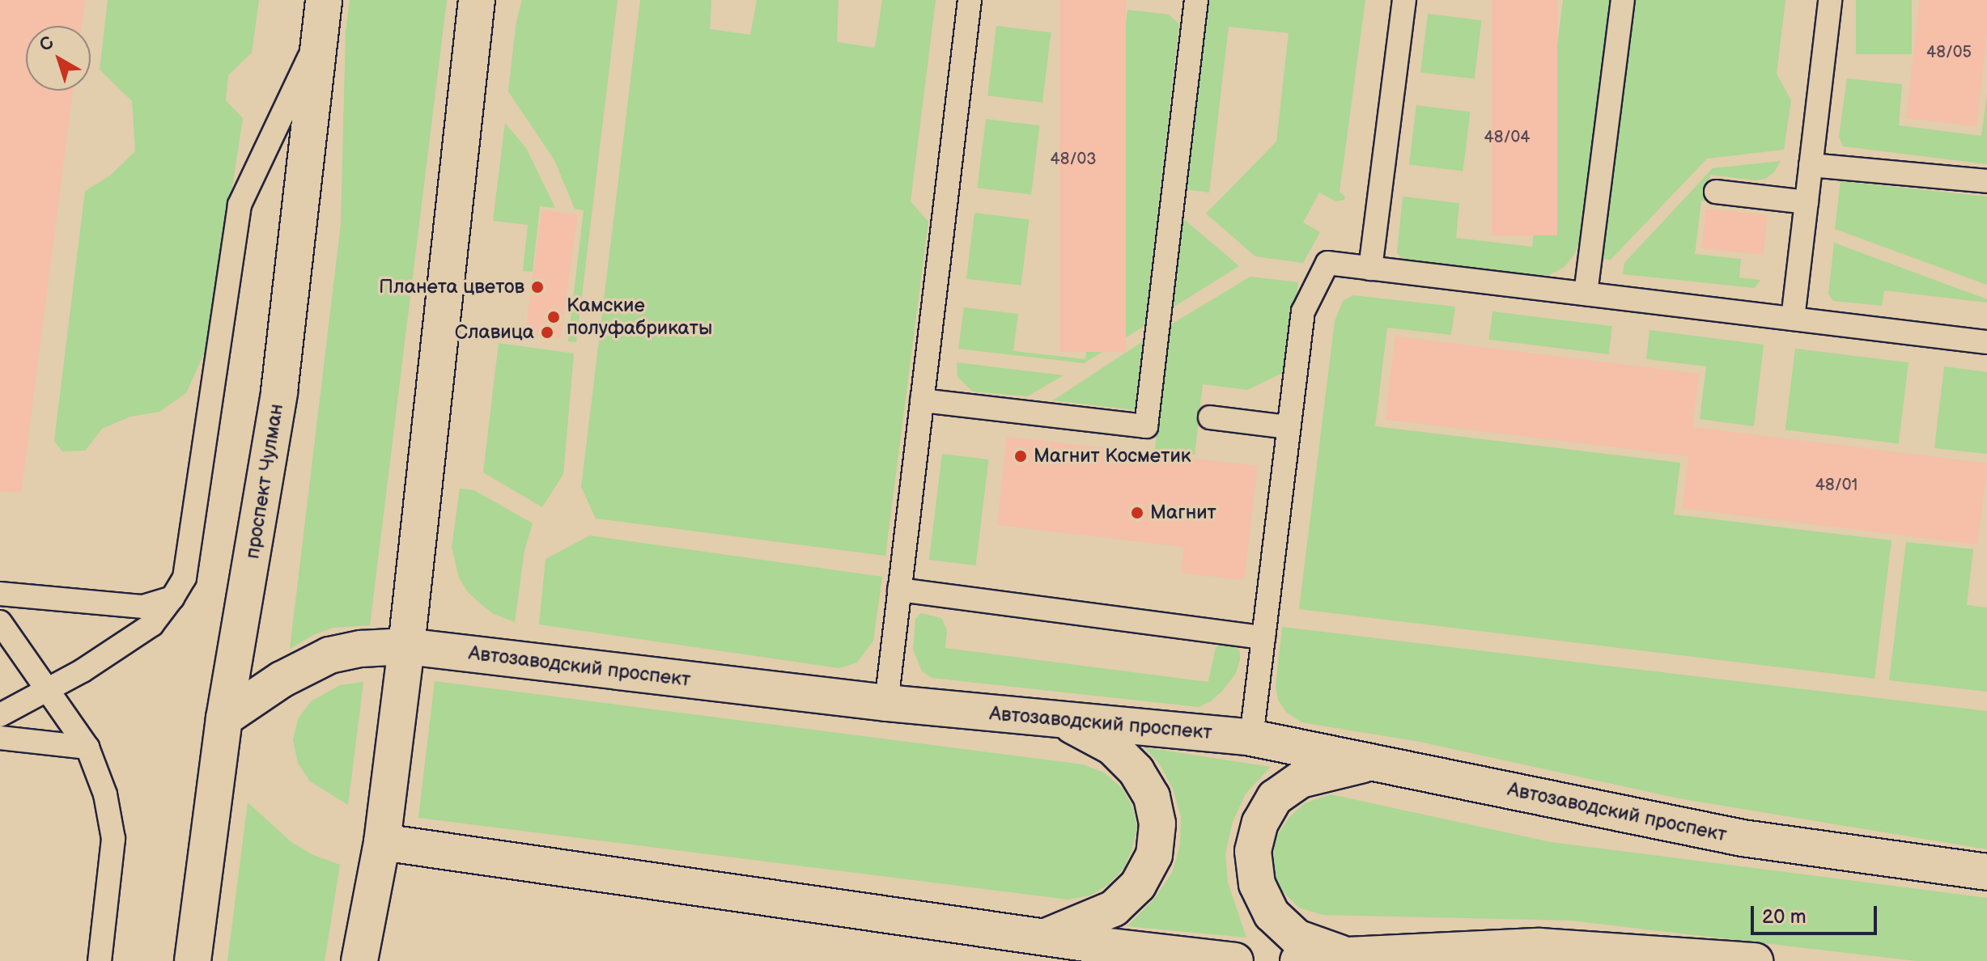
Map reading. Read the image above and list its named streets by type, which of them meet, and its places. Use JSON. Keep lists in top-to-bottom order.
{
  "streets": {
    "street": ["проспект Чулман", "Автозаводский проспект"]
  },
  "crossings": [
    ["проспект Чулман", "Автозаводский проспект"]
  ],
  "places": [
    "Планета цветов",
    "Камские полуфабрикаты",
    "Славица",
    "Магнит Косметик",
    "Магнит"
  ],
  "house_numbers": [
    "48/05",
    "48/04",
    "48/03",
    "48/01"
  ],
  "scale_bar": "20 m",
  "north": "top left"
}
